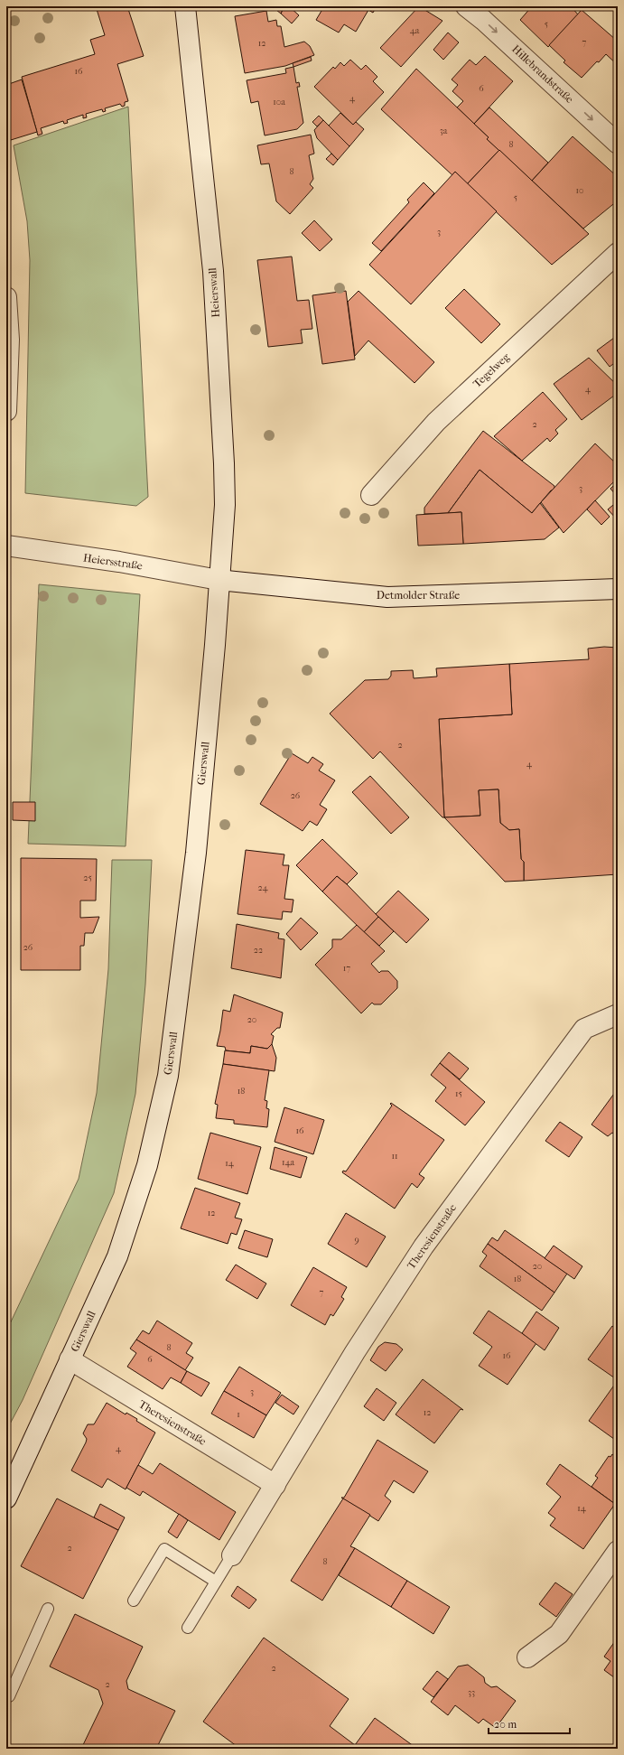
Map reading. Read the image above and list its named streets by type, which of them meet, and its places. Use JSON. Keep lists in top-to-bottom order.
{
  "streets": {
    "street": [
      "Hillebrandstraße",
      "Heierswall",
      "Tegelweg",
      "Heiersstraße",
      "Detmolder Straße",
      "Gierswall",
      "Theresienstraße"
    ]
  },
  "crossings": [
    ["Heierswall", "Heiersstraße"],
    ["Heierswall", "Detmolder Straße"],
    ["Heierswall", "Gierswall"],
    ["Heiersstraße", "Detmolder Straße"],
    ["Heiersstraße", "Gierswall"],
    ["Detmolder Straße", "Gierswall"],
    ["Gierswall", "Theresienstraße"]
  ],
  "one_way": ["Hillebrandstraße"],
  "house_numbers": [
    "5",
    "4a",
    "7",
    "12",
    "16",
    "6",
    "4",
    "10a",
    "3a",
    "8",
    "8",
    "10",
    "5",
    "3",
    "4",
    "2",
    "3",
    "2",
    "4",
    "26",
    "25",
    "24",
    "26",
    "22",
    "17",
    "20",
    "18",
    "15",
    "16",
    "11",
    "14a",
    "14",
    "12",
    "9",
    "20",
    "18",
    "7",
    "8",
    "16",
    "6",
    "3",
    "12",
    "1",
    "4",
    "14",
    "2",
    "8",
    "2",
    "2",
    "33"
  ],
  "scale_bar": "20 m"
}
